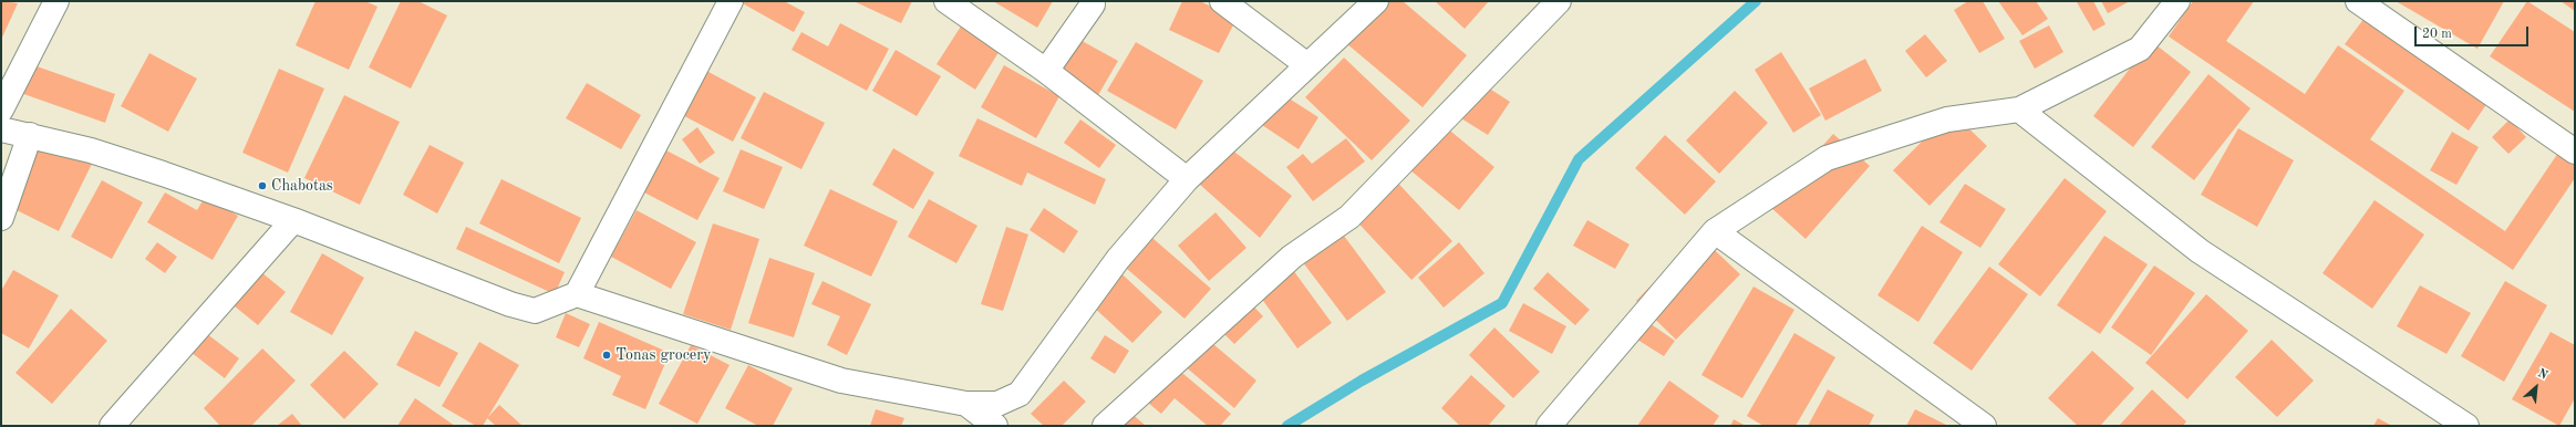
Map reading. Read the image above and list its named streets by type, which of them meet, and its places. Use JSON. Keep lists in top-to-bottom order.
{
  "places": ["Chabotas", "Tonas grocery"],
  "scale_bar": "20 m",
  "north": "top right"
}
